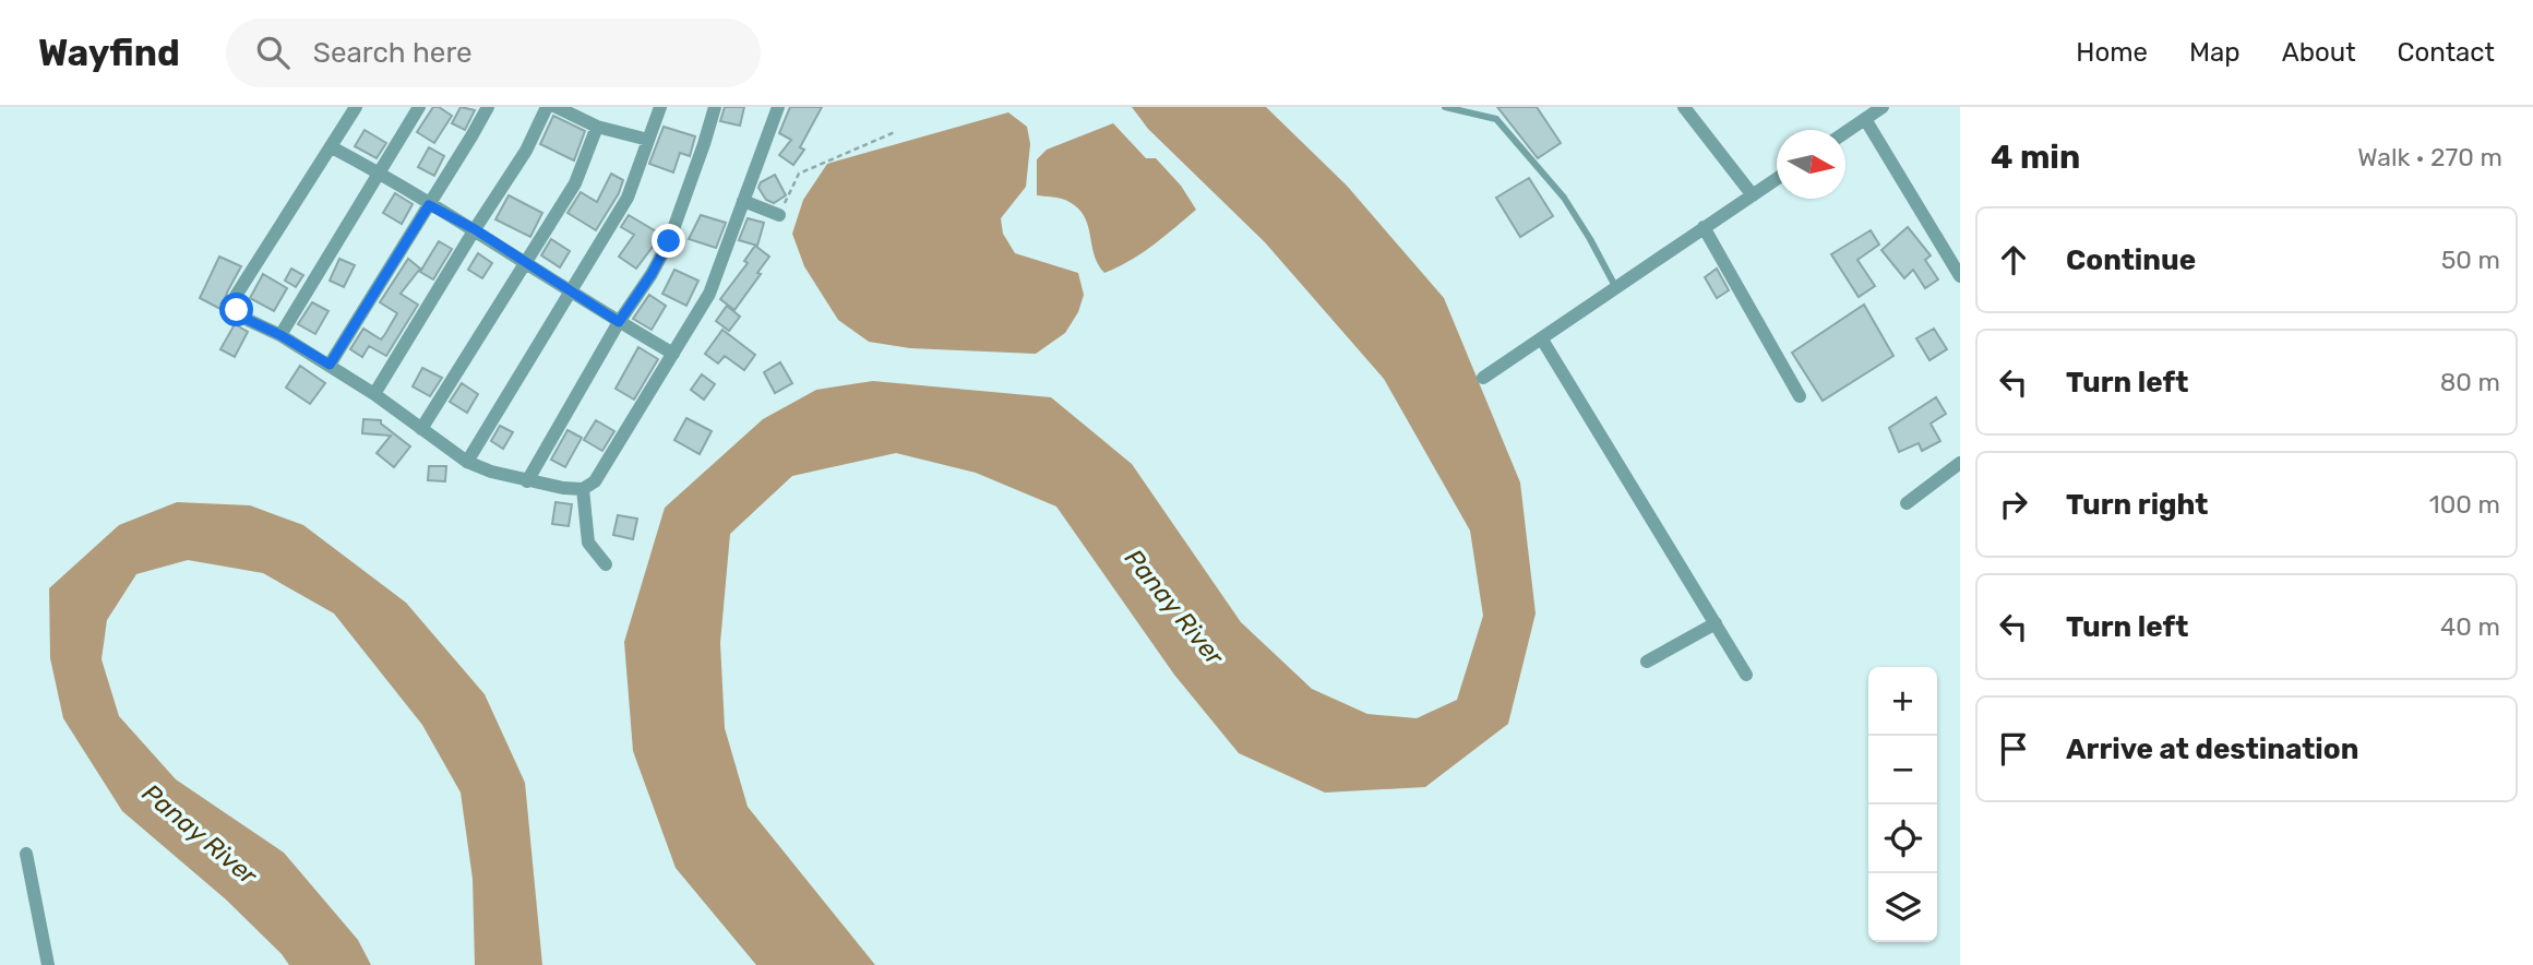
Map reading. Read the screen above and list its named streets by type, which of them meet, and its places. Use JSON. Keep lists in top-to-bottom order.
{
  "water": ["Panay River"],
  "north": "right",
  "page": {
    "header": "Wayfind",
    "search": "Search here",
    "nav": [
      "Home",
      "Map",
      "About",
      "Contact"
    ],
    "heading": ["4 min", "Walk · 270 m"],
    "list": [
      ["Continue", "50 m"],
      ["Turn left", "80 m"],
      ["Turn right", "100 m"],
      ["Turn left", "40 m"],
      "Arrive at destination"
    ],
    "map_buttons": ["+", "−"]
  }
}
